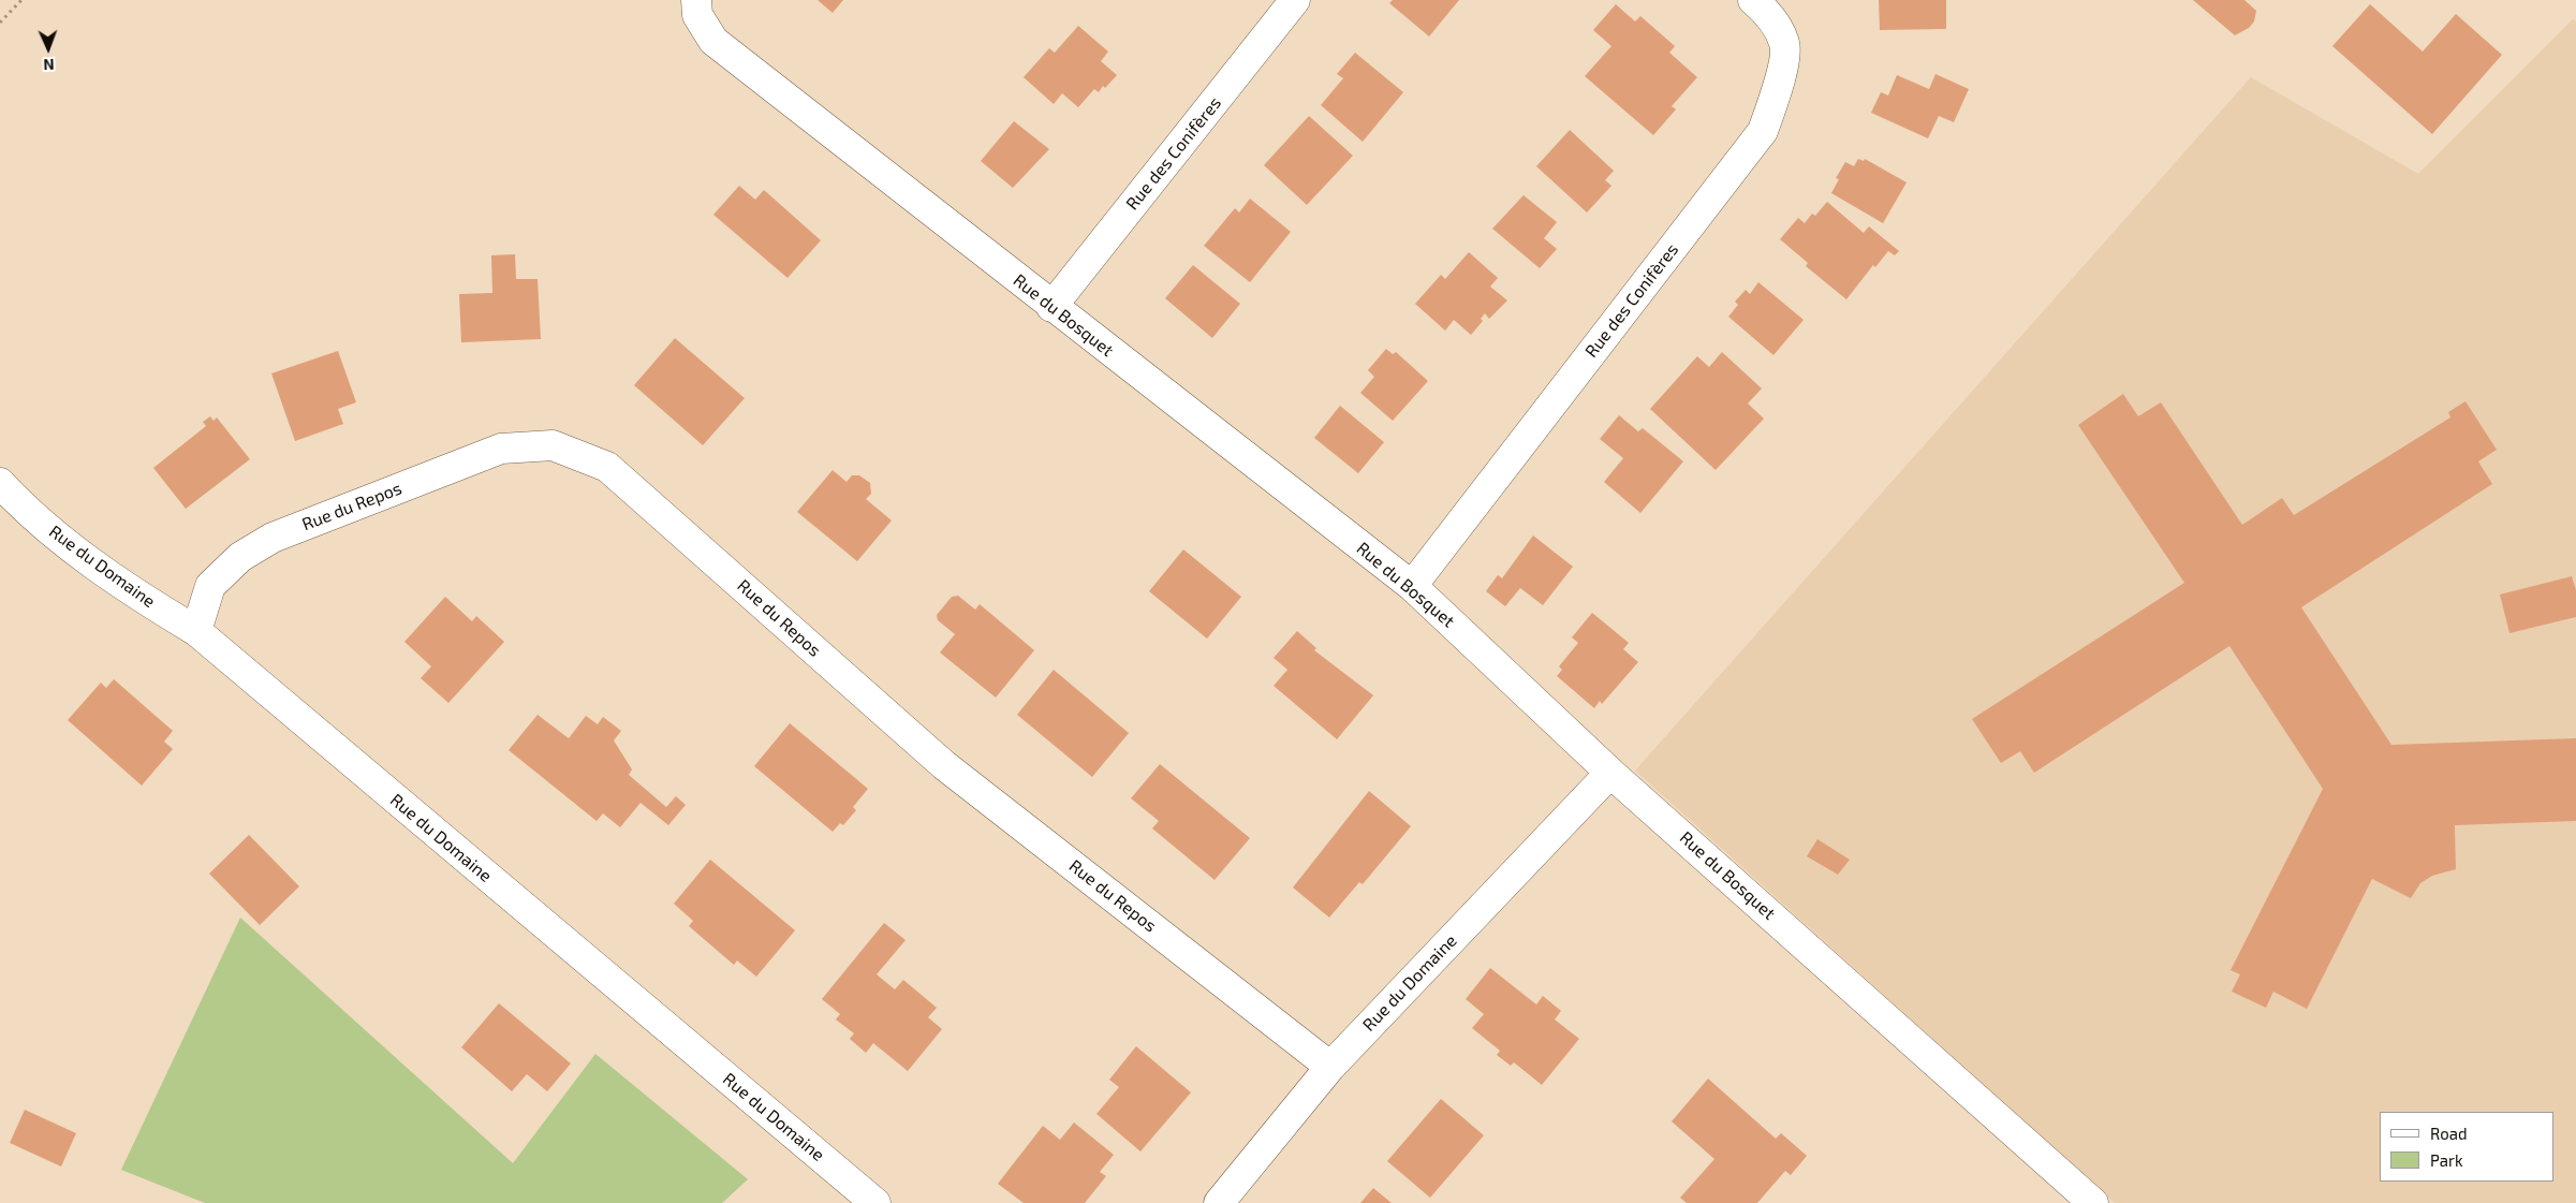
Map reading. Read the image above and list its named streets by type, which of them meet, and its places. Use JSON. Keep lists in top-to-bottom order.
{
  "streets": {
    "street": [
      "Rue des Conifères",
      "Rue du Bosquet",
      "Rue du Repos",
      "Rue du Domaine"
    ]
  },
  "crossings": [
    ["Rue des Conifères", "Rue du Bosquet"],
    ["Rue du Bosquet", "Rue du Domaine"],
    ["Rue du Repos", "Rue du Domaine"]
  ],
  "legend": ["Road", "Park"],
  "north": "bottom"
}
